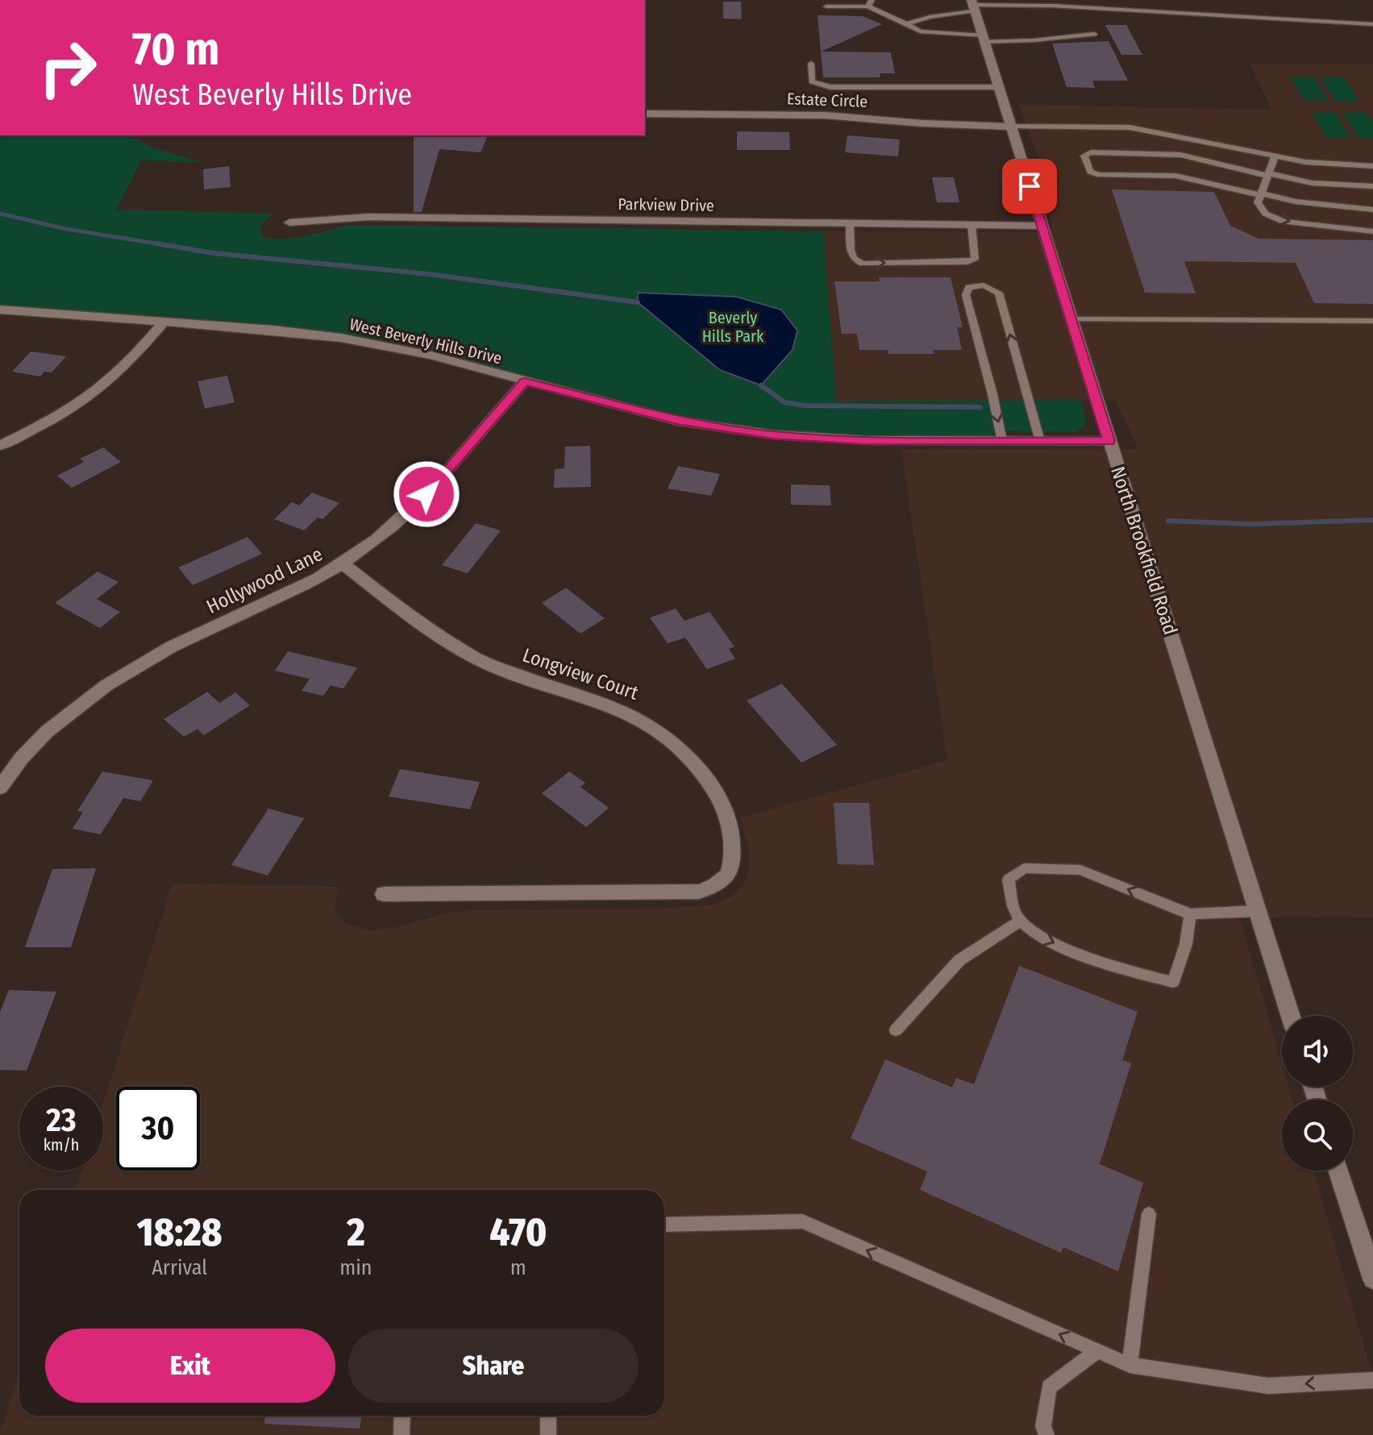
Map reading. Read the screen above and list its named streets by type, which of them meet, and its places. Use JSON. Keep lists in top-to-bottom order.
{
  "streets": {
    "street": [
      "Estate Circle",
      "Parkview Drive",
      "West Beverly Hills Drive",
      "North Brookfield Road",
      "Hollywood Lane",
      "Longview Court"
    ]
  },
  "crossings": [
    ["Estate Circle", "North Brookfield Road"],
    ["Parkview Drive", "North Brookfield Road"],
    ["West Beverly Hills Drive", "North Brookfield Road"],
    ["West Beverly Hills Drive", "Hollywood Lane"],
    ["Hollywood Lane", "Longview Court"]
  ],
  "parks": ["Beverly Hills Park"],
  "page": {
    "turn": ["70 m", "West Beverly Hills Drive"],
    "speed": "23 km/h",
    "limit": "30",
    "eta": [
      "18:28",
      "Arrival",
      "2",
      "min",
      "470",
      "m"
    ],
    "buttons": ["Exit", "Share"]
  }
}
